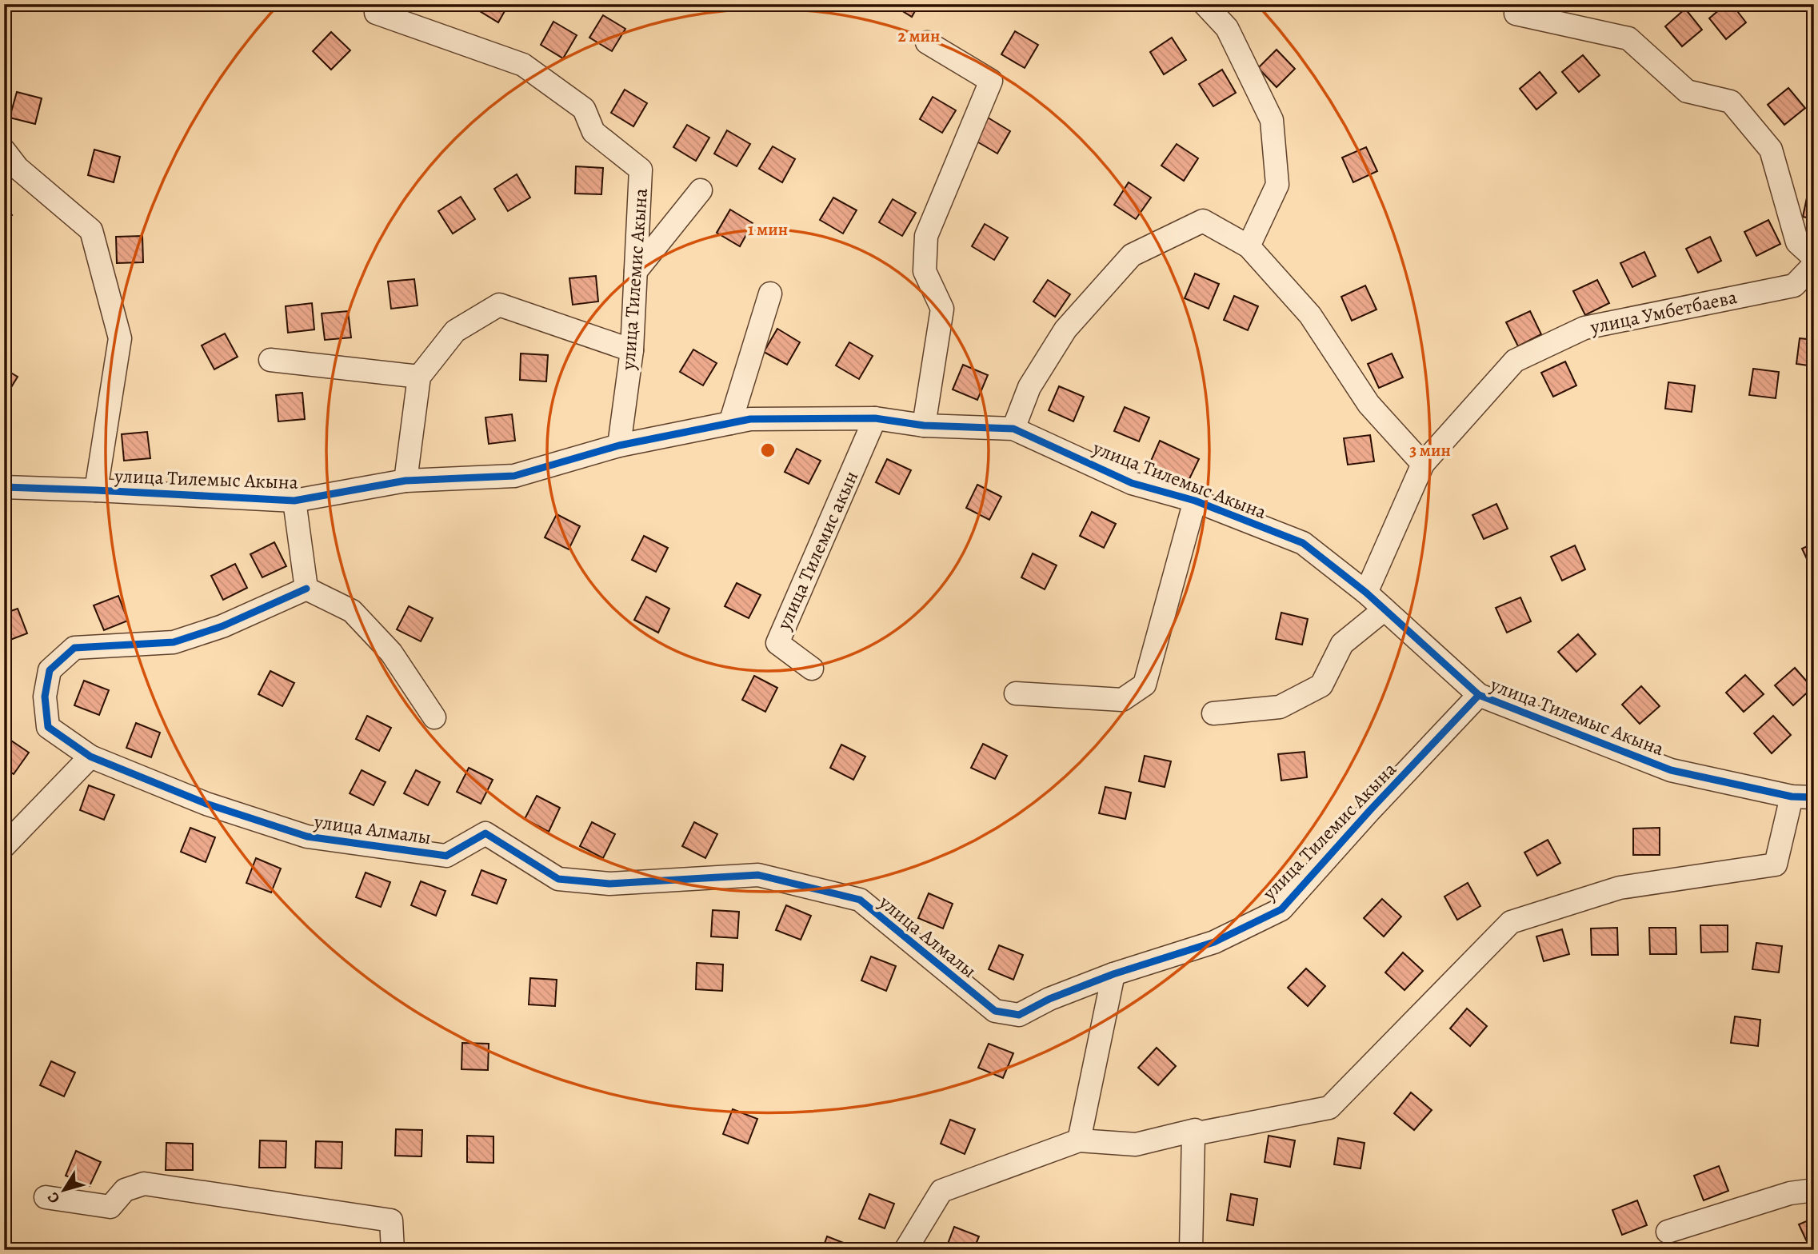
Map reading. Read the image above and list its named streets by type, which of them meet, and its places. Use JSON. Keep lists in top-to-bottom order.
{
  "streets": {
    "street": [
      "улица Тилемис Акына",
      "улица Умбетбаева",
      "улица Тилемыс Акына",
      "улица Тилемис акын",
      "улица Алмалы"
    ]
  },
  "crossings": [
    ["улица Тилемис Акына", "улица Тилемыс Акына"],
    ["улица Тилемис Акына", "улица Алмалы"],
    ["улица Тилемыс Акына", "улица Тилемис акын"]
  ],
  "north": "bottom left",
  "rings": ["2 мин", "1 мин", "3 мин"]
}
